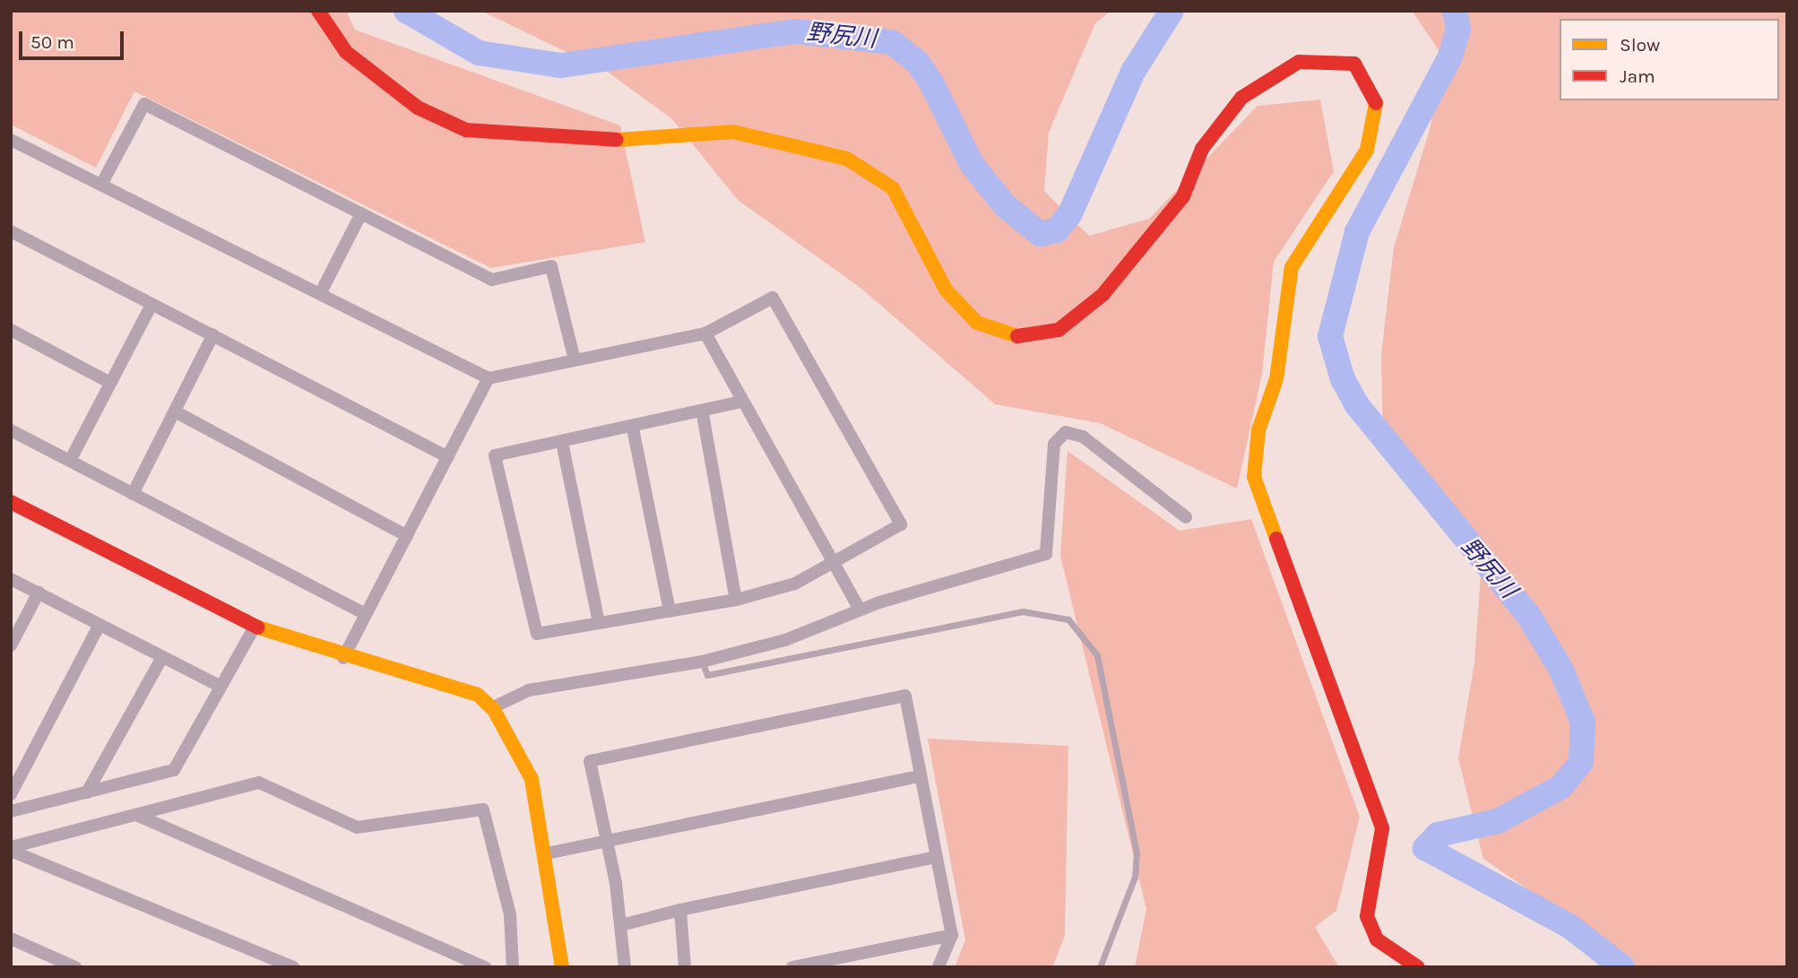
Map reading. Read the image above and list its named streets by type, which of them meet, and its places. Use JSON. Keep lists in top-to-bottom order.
{
  "water": ["野尻川"],
  "legend": ["Slow", "Jam"],
  "scale_bar": "50 m"
}
